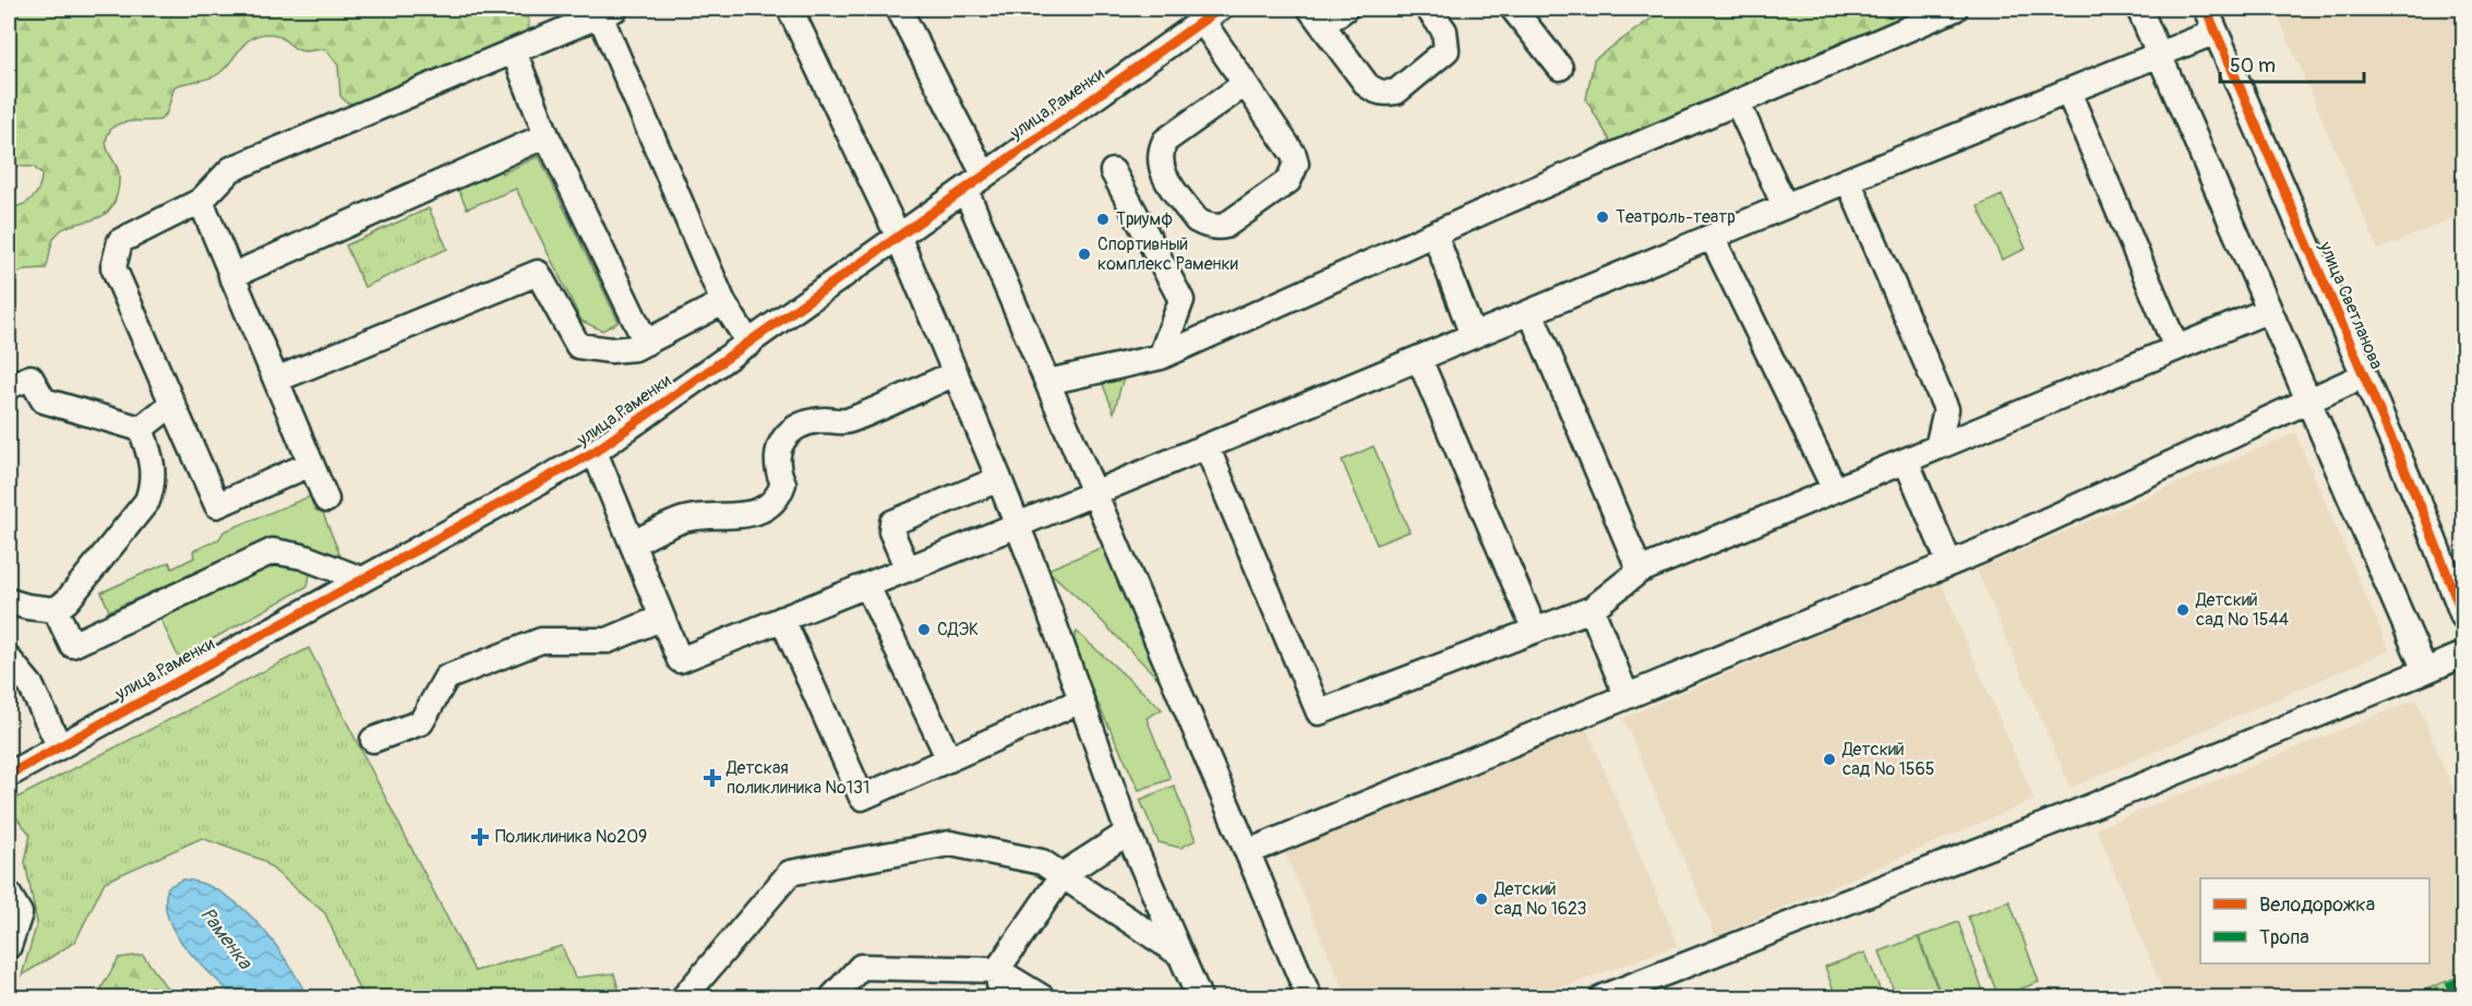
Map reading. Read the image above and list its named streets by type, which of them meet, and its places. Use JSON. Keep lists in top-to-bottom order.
{
  "streets": {
    "street": ["улица Раменки", "улица Светланова"]
  },
  "water": ["Раменка"],
  "places": {
    "other": [
      "Театроль-театр",
      "Триумф",
      "Спортивный комплекс Раменки",
      "Детский сад № 1544",
      "СДЭК",
      "Детский сад № 1565",
      "Детский сад № 1623"
    ],
    "health": ["Детская поликлиника №131", "Поликлиника №209"]
  },
  "legend": ["Велодорожка", "Тропа"],
  "scale_bar": "50 m"
}
